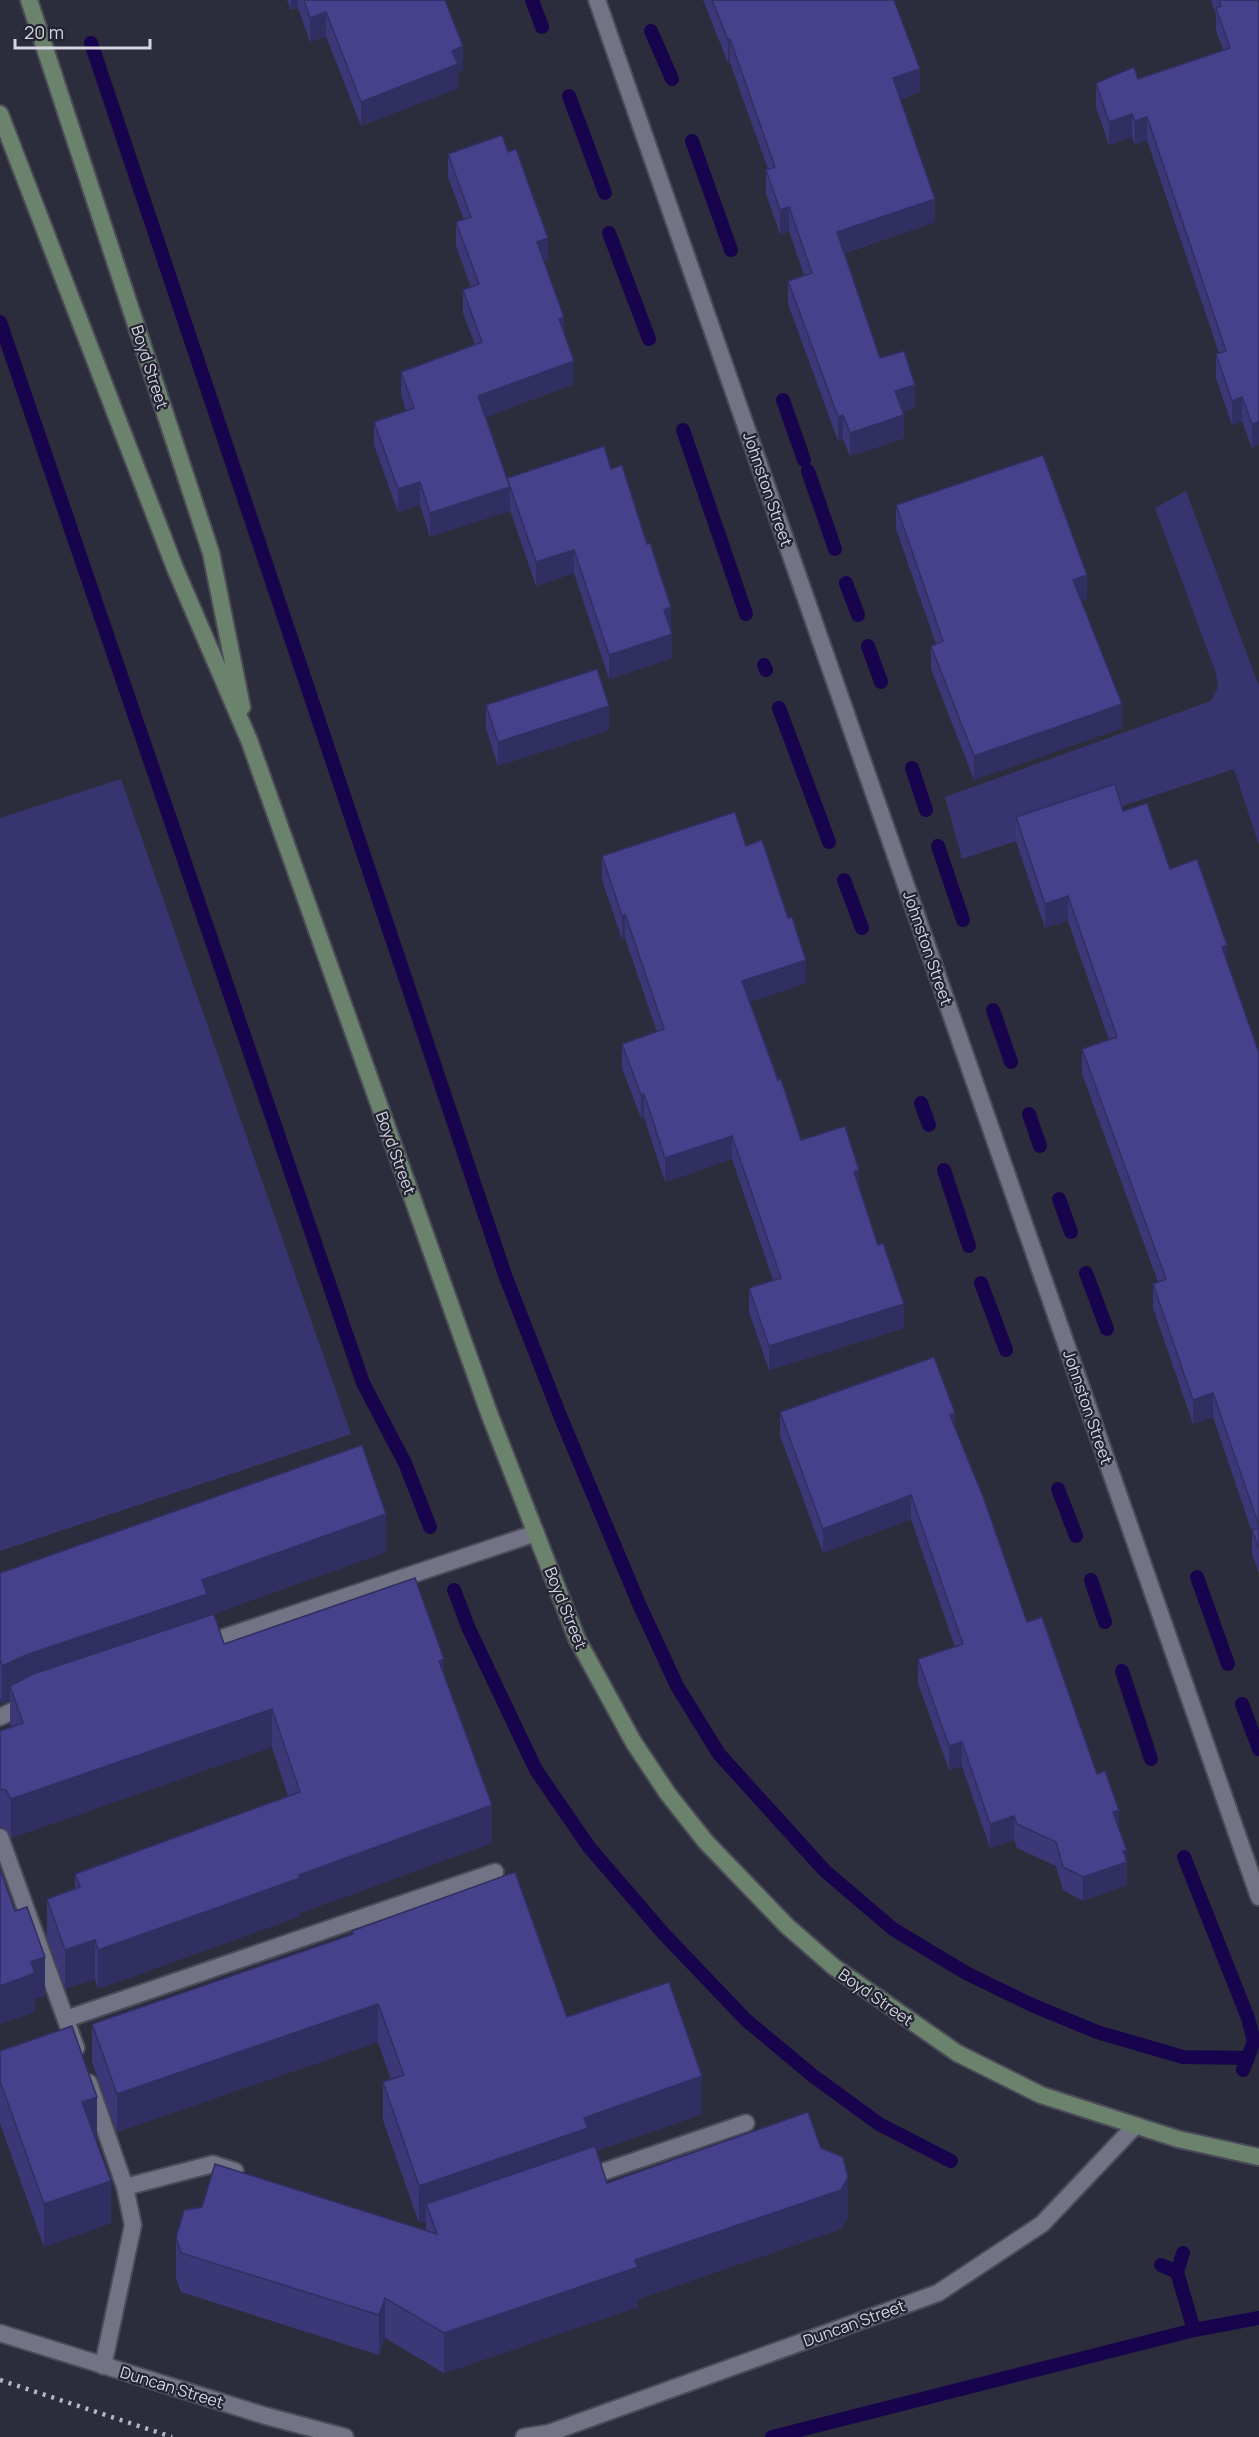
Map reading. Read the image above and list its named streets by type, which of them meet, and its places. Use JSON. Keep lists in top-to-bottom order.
{
  "streets": {
    "main road": ["Boyd Street"],
    "street": ["Johnston Street", "Duncan Street"]
  },
  "crossings": [
    ["Boyd Street", "Duncan Street"]
  ],
  "scale_bar": "20 m"
}
